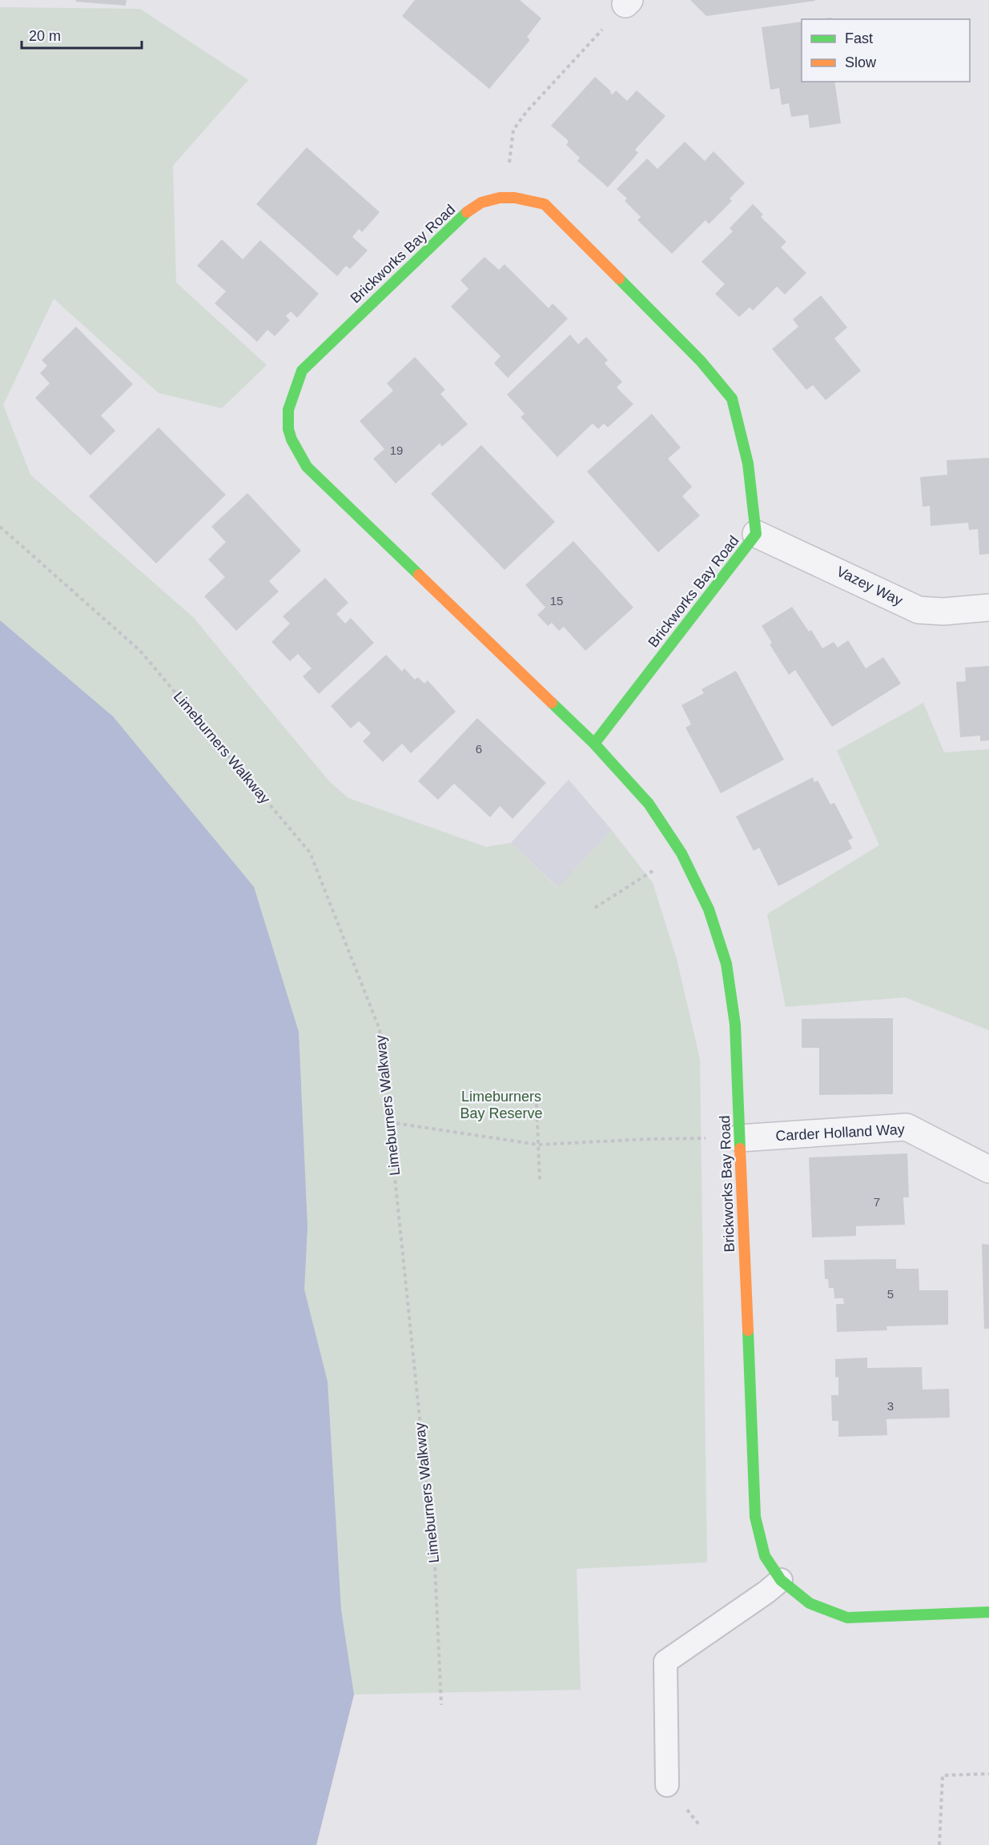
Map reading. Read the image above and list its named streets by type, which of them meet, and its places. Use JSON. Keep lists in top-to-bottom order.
{
  "streets": {
    "street": ["Brickworks Bay Road", "Vazey Way", "Carder Holland Way"],
    "path": ["Limeburners Walkway"]
  },
  "crossings": [
    ["Brickworks Bay Road", "Vazey Way"],
    ["Brickworks Bay Road", "Carder Holland Way"]
  ],
  "parks": ["Limeburners Bay Reserve"],
  "house_numbers": [
    "19",
    "15",
    "6",
    "7",
    "5",
    "3"
  ],
  "legend": ["Fast", "Slow"],
  "scale_bar": "20 m"
}
